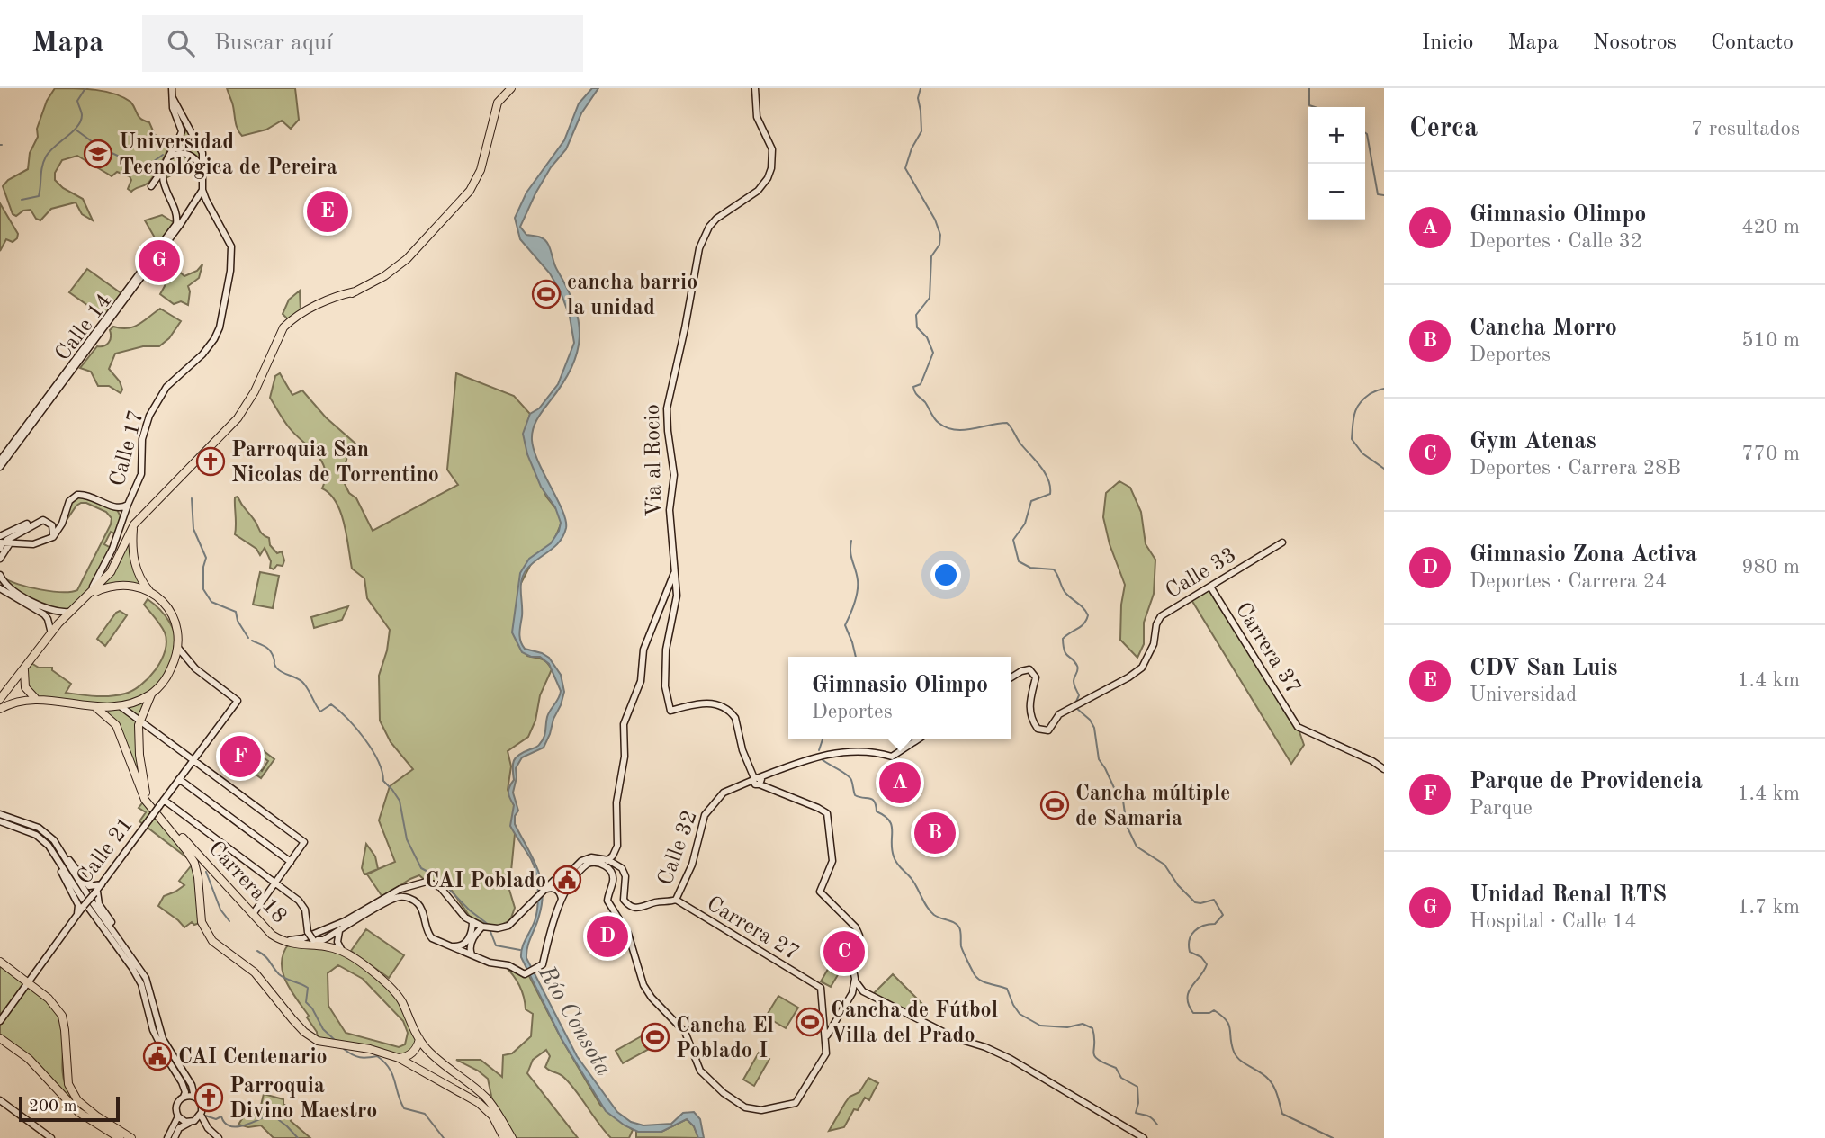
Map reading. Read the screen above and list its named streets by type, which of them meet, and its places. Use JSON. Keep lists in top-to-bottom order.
{
  "streets": {
    "main road": [
      "Calle 14",
      "Calle 17",
      "Via al Rocio",
      "Calle 33",
      "Carrera 37",
      "Calle 32",
      "Calle 21",
      "Carrera 18",
      "Carrera 27"
    ]
  },
  "crossings": [
    ["Calle 17", "Calle 21"],
    ["Calle 17", "Carrera 18"],
    ["Via al Rocio", "Calle 32"],
    ["Calle 33", "Carrera 37"],
    ["Calle 32", "Carrera 27"],
    ["Calle 21", "Carrera 18"]
  ],
  "water": ["Río Consota"],
  "places": {
    "school or university": ["Universidad Tecnológica de Pereira"],
    "sports": [
      "cancha barrio la unidad",
      "Cancha múltiple de Samaria",
      "Cancha de Fútbol Villa del Prado",
      "Cancha El Poblado I"
    ],
    "church": ["Parroquia San Nicolas de Torrentino", "Parroquia Divino Maestro"],
    "public building": ["CAI Poblado", "CAI Centenario"]
  },
  "scale_bar": "200 m",
  "page": {
    "header": "Mapa",
    "search": "Buscar aquí",
    "nav": [
      "Inicio",
      "Mapa",
      "Nosotros",
      "Contacto"
    ],
    "heading": ["Cerca", "7 resultados"],
    "map_buttons": ["+", "−"],
    "list": [
      {
        "mark": "A",
        "name": "Gimnasio Olimpo",
        "note": "Deportes · Calle 32",
        "value": "420 m"
      },
      {
        "mark": "B",
        "name": "Cancha Morro",
        "note": "Deportes",
        "value": "510 m"
      },
      {
        "mark": "C",
        "name": "Gym Atenas",
        "note": "Deportes · Carrera 28B",
        "value": "770 m"
      },
      {
        "mark": "D",
        "name": "Gimnasio Zona Activa",
        "note": "Deportes · Carrera 24",
        "value": "980 m"
      },
      {
        "mark": "E",
        "name": "CDV San Luis",
        "note": "Universidad",
        "value": "1.4 km"
      },
      {
        "mark": "F",
        "name": "Parque de Providencia",
        "note": "Parque",
        "value": "1.4 km"
      },
      {
        "mark": "G",
        "name": "Unidad Renal RTS",
        "note": "Hospital · Calle 14",
        "value": "1.7 km"
      }
    ],
    "pins": [
      "E",
      "G",
      "F",
      "A",
      "B",
      "D",
      "C"
    ],
    "popup": ["Gimnasio Olimpo", "Deportes"],
    "scale": "200 m"
  }
}
